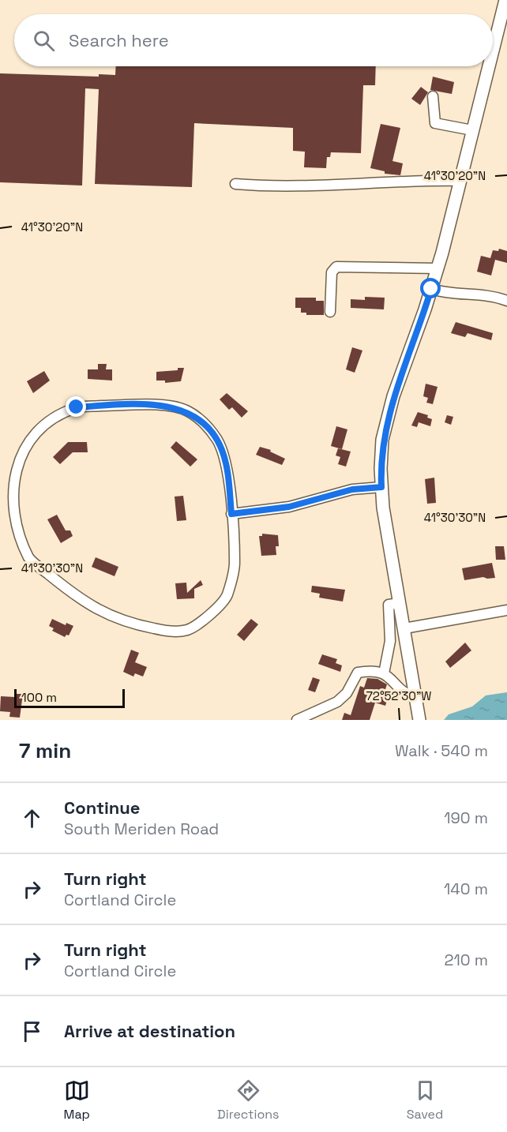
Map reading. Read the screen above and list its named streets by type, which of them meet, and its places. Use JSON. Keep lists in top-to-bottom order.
{
  "scale_bar": "100 m",
  "page": {
    "search": "Search here",
    "scale": "100 m",
    "heading": ["7 min", "Walk · 540 m"],
    "list": [
      ["Continue", "South Meriden Road", "190 m"],
      ["Turn right", "Cortland Circle", "140 m"],
      ["Turn right", "Cortland Circle", "210 m"],
      "Arrive at destination"
    ],
    "nav": ["Map", "Directions", "Saved"]
  },
  "coordinates": ["41°30'20\"N", "41°30'30\"N", "72°52'30\"W"]
}
